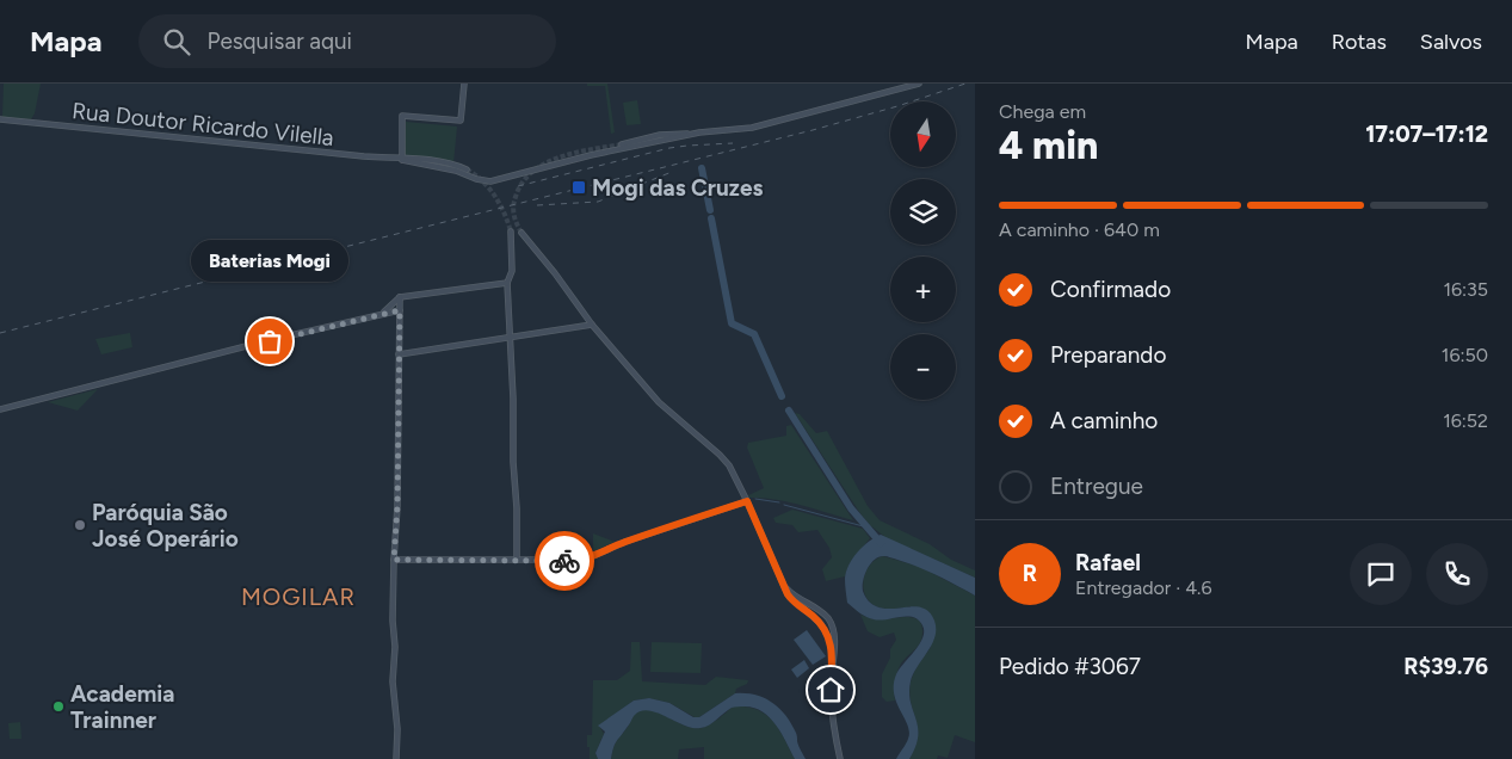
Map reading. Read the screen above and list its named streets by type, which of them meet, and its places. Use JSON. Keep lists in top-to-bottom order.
{
  "streets": {
    "main road": ["Rua Doutor Ricardo Vilella"]
  },
  "districts": ["MOGILAR"],
  "places": {
    "transit": ["Mogi das Cruzes"],
    "other": ["Baterias Mogi", "Paróquia São José Operário", "Academia Trainner"]
  },
  "north": "bottom",
  "page": {
    "header": "Mapa",
    "search": "Pesquisar aqui",
    "nav": ["Mapa", "Rotas", "Salvos"],
    "heading": ["4 min", "Chega em", "17:07–17:12"],
    "panel": [
      "Rafael",
      "Entregador · 4.6",
      "Pedido #3067",
      "R$39.76"
    ],
    "map_buttons": ["+", "−"],
    "bar": "A caminho · 640 m",
    "bubble": "Baterias Mogi",
    "list": [
      ["Confirmado", "16:35"],
      ["Preparando", "16:50"],
      ["A caminho", "16:52"],
      "Entregue"
    ],
    "round": "R"
  }
}
